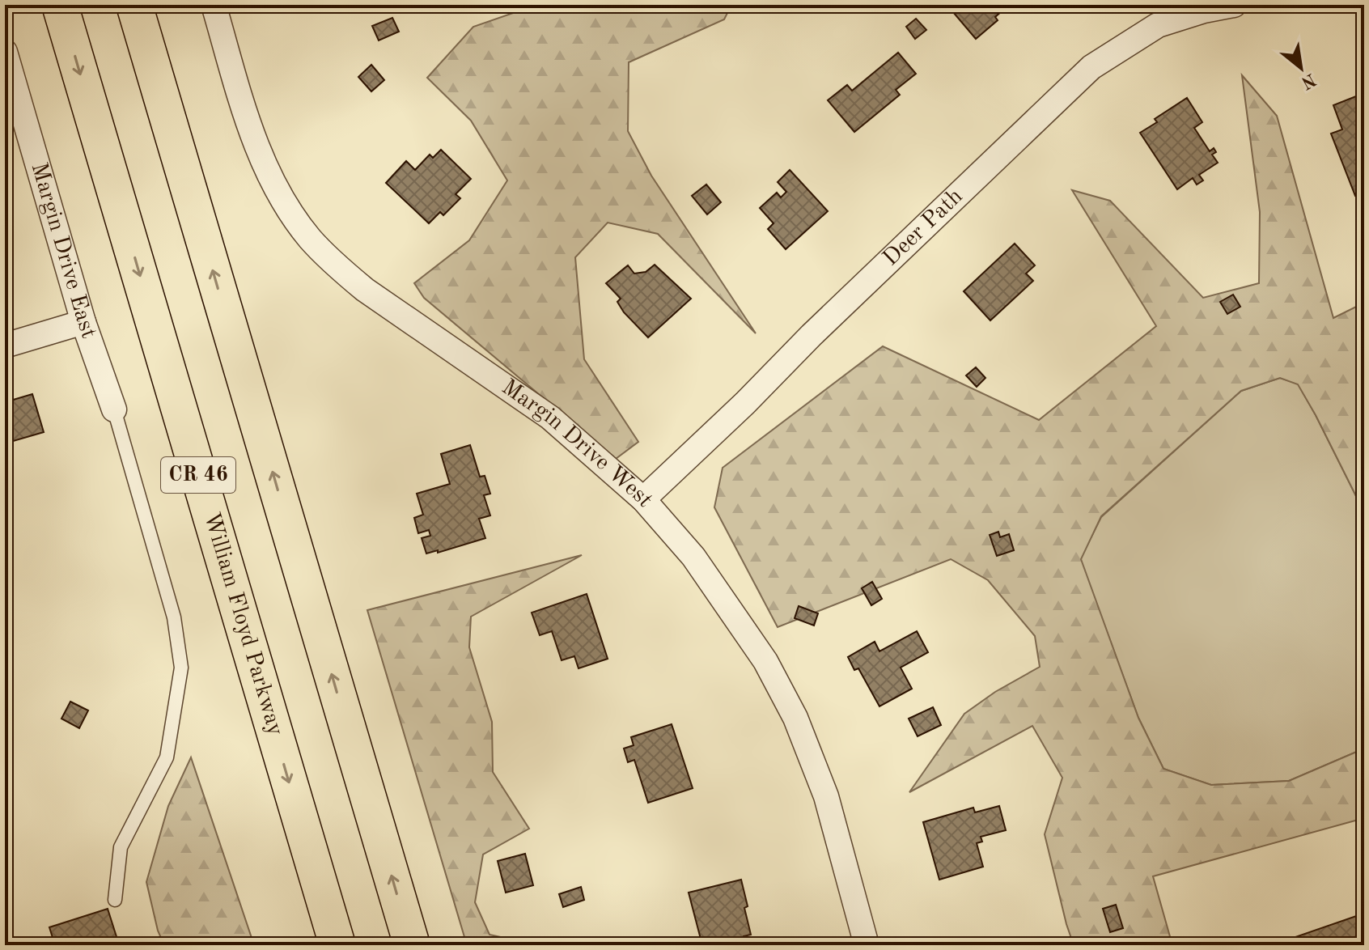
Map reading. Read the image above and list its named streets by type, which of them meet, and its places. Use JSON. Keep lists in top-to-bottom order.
{
  "streets": {
    "highway": ["CR 46", "William Floyd Parkway"],
    "street": ["Deer Path", "Margin Drive East", "Margin Drive West"]
  },
  "crossings": [
    ["Deer Path", "Margin Drive West"]
  ],
  "north": "bottom right"
}
